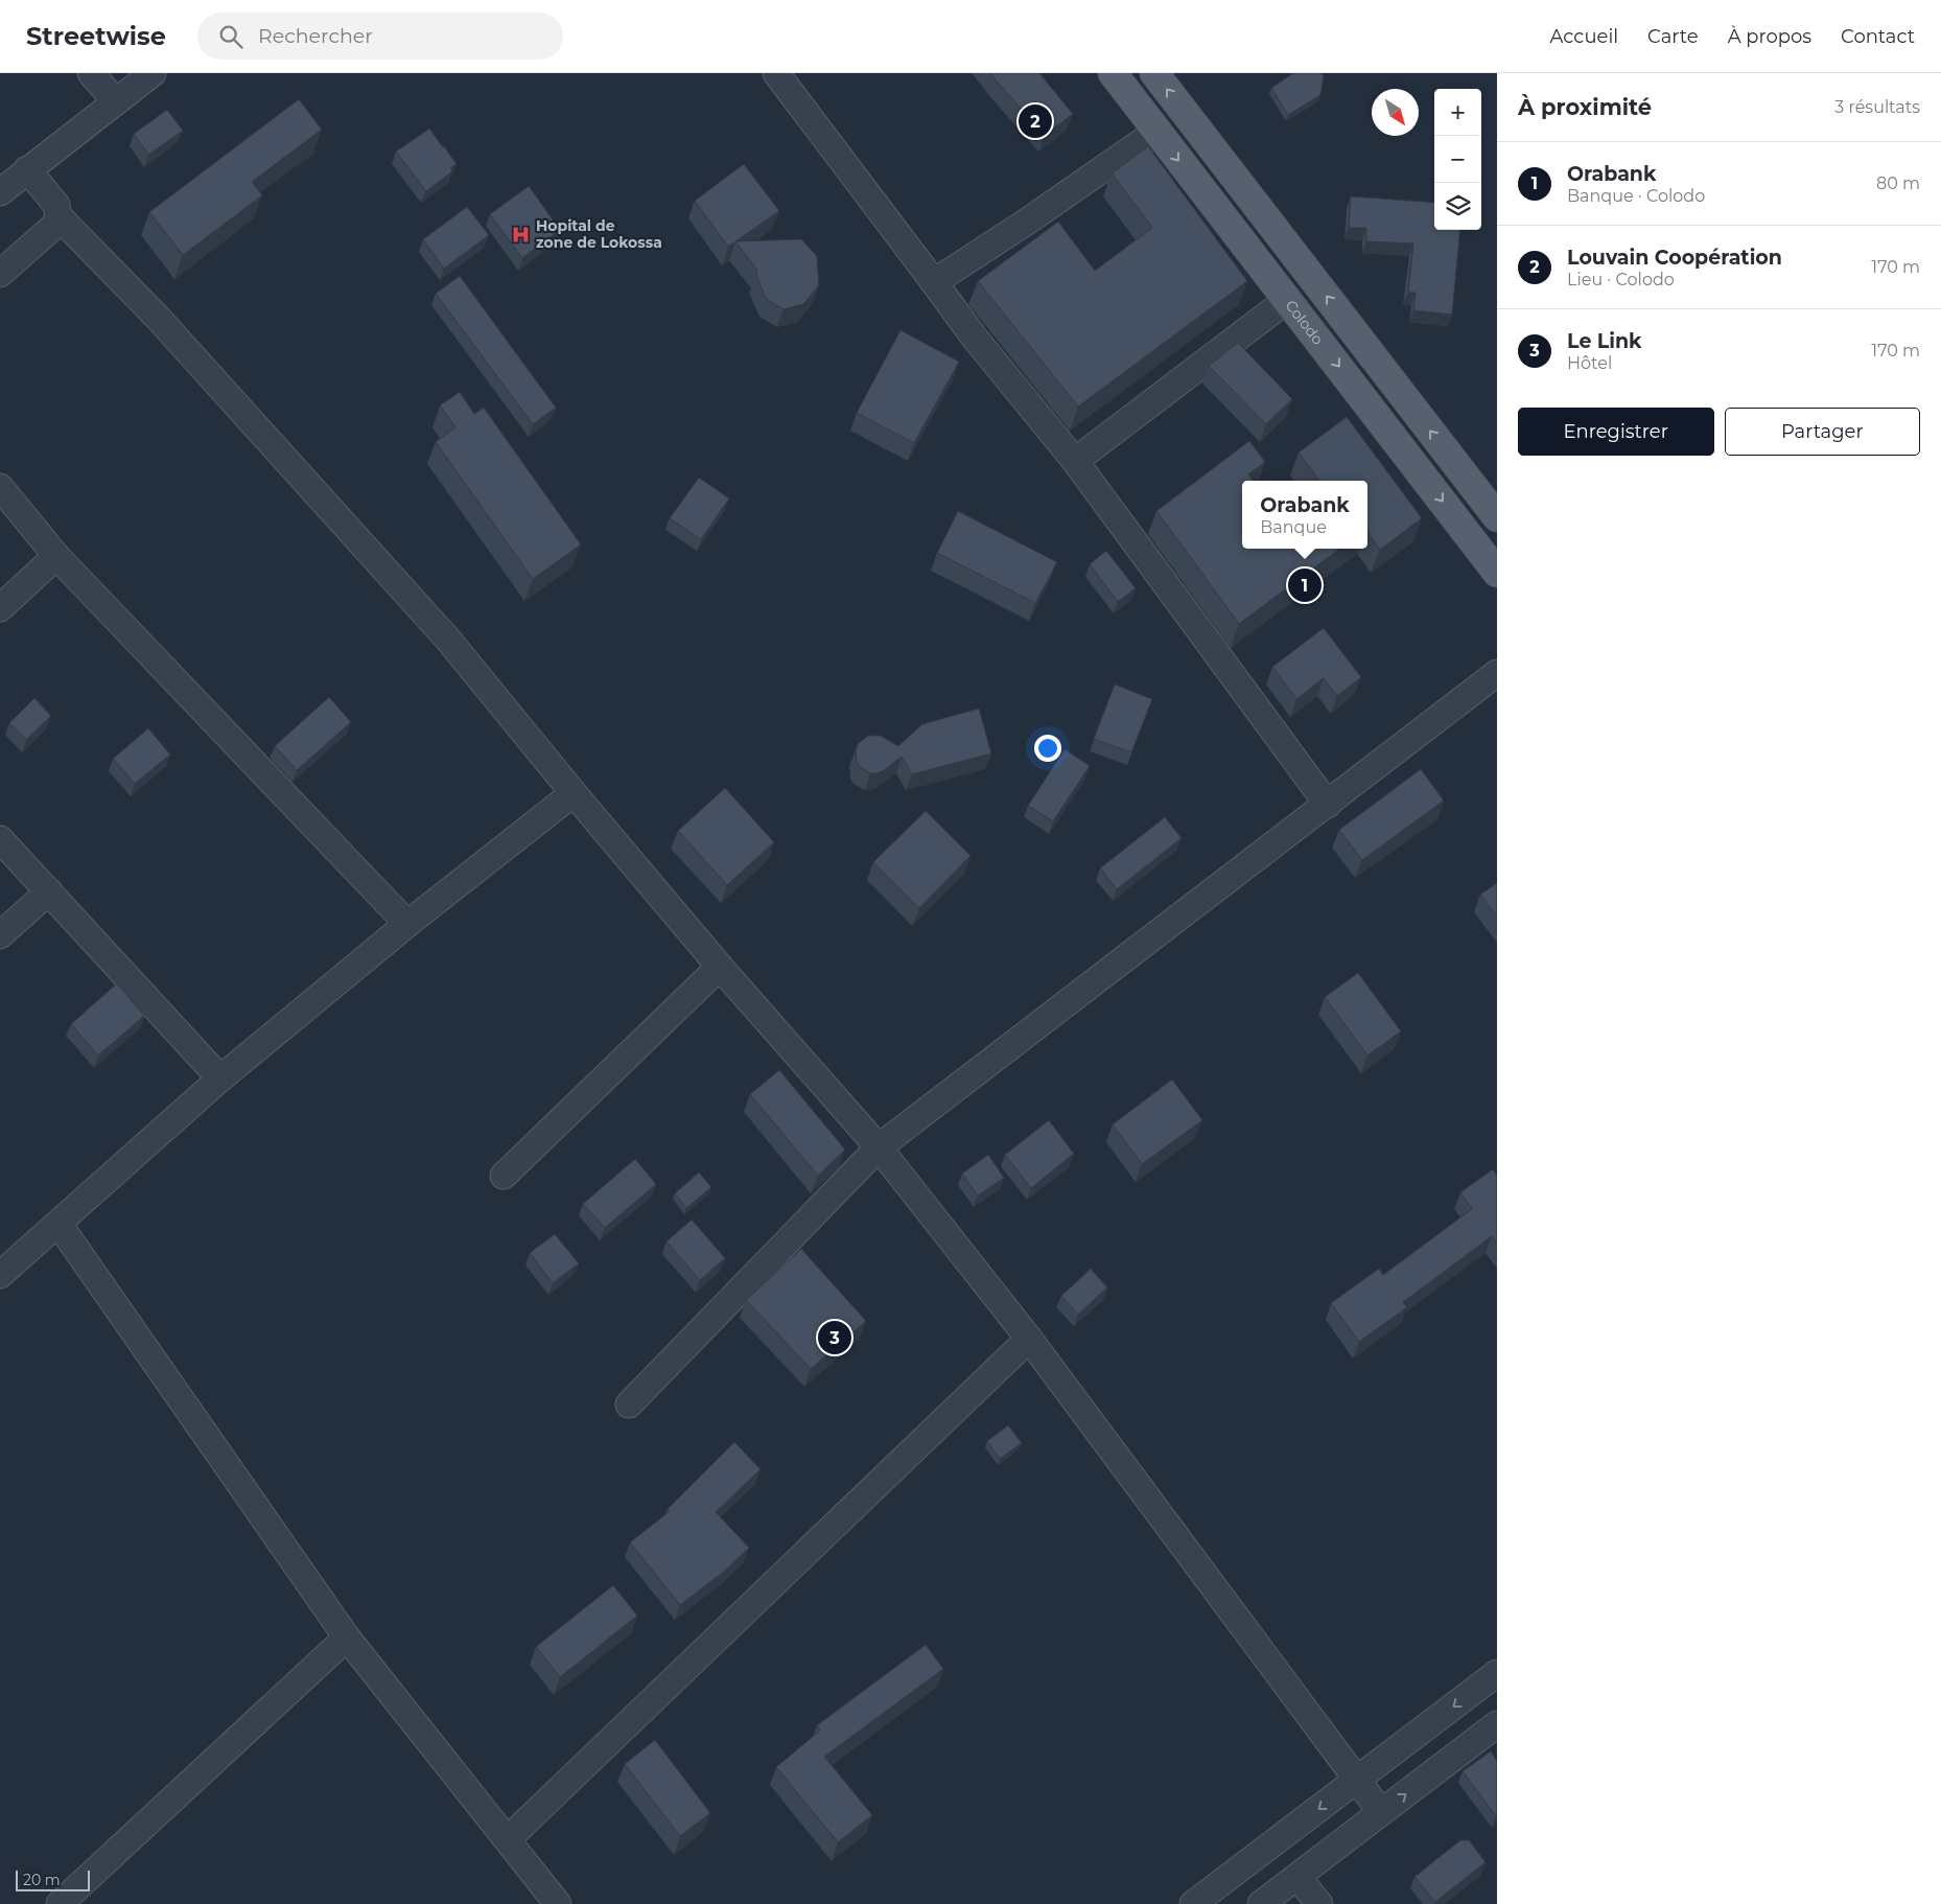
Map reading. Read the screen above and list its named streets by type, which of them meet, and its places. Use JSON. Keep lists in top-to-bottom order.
{
  "streets": {
    "main road": ["Colodo"]
  },
  "places": {
    "hospital": ["Hopital de zone de Lokossa"]
  },
  "scale_bar": "20 m",
  "north": "bottom right",
  "page": {
    "header": "Streetwise",
    "search": "Rechercher",
    "nav": [
      "Accueil",
      "Carte",
      "À propos",
      "Contact"
    ],
    "heading": ["À proximité", "3 résultats"],
    "map_buttons": ["+", "−"],
    "pins": ["2", "1", "3"],
    "list": [
      {
        "mark": "1",
        "name": "Orabank",
        "note": "Banque · Colodo",
        "value": "80 m"
      },
      {
        "mark": "2",
        "name": "Louvain Coopération",
        "note": "Lieu · Colodo",
        "value": "170 m"
      },
      {
        "mark": "3",
        "name": "Le Link",
        "note": "Hôtel",
        "value": "170 m"
      }
    ],
    "buttons": ["Enregistrer", "Partager"],
    "popup": ["Orabank", "Banque"],
    "scale": "20 m"
  }
}
